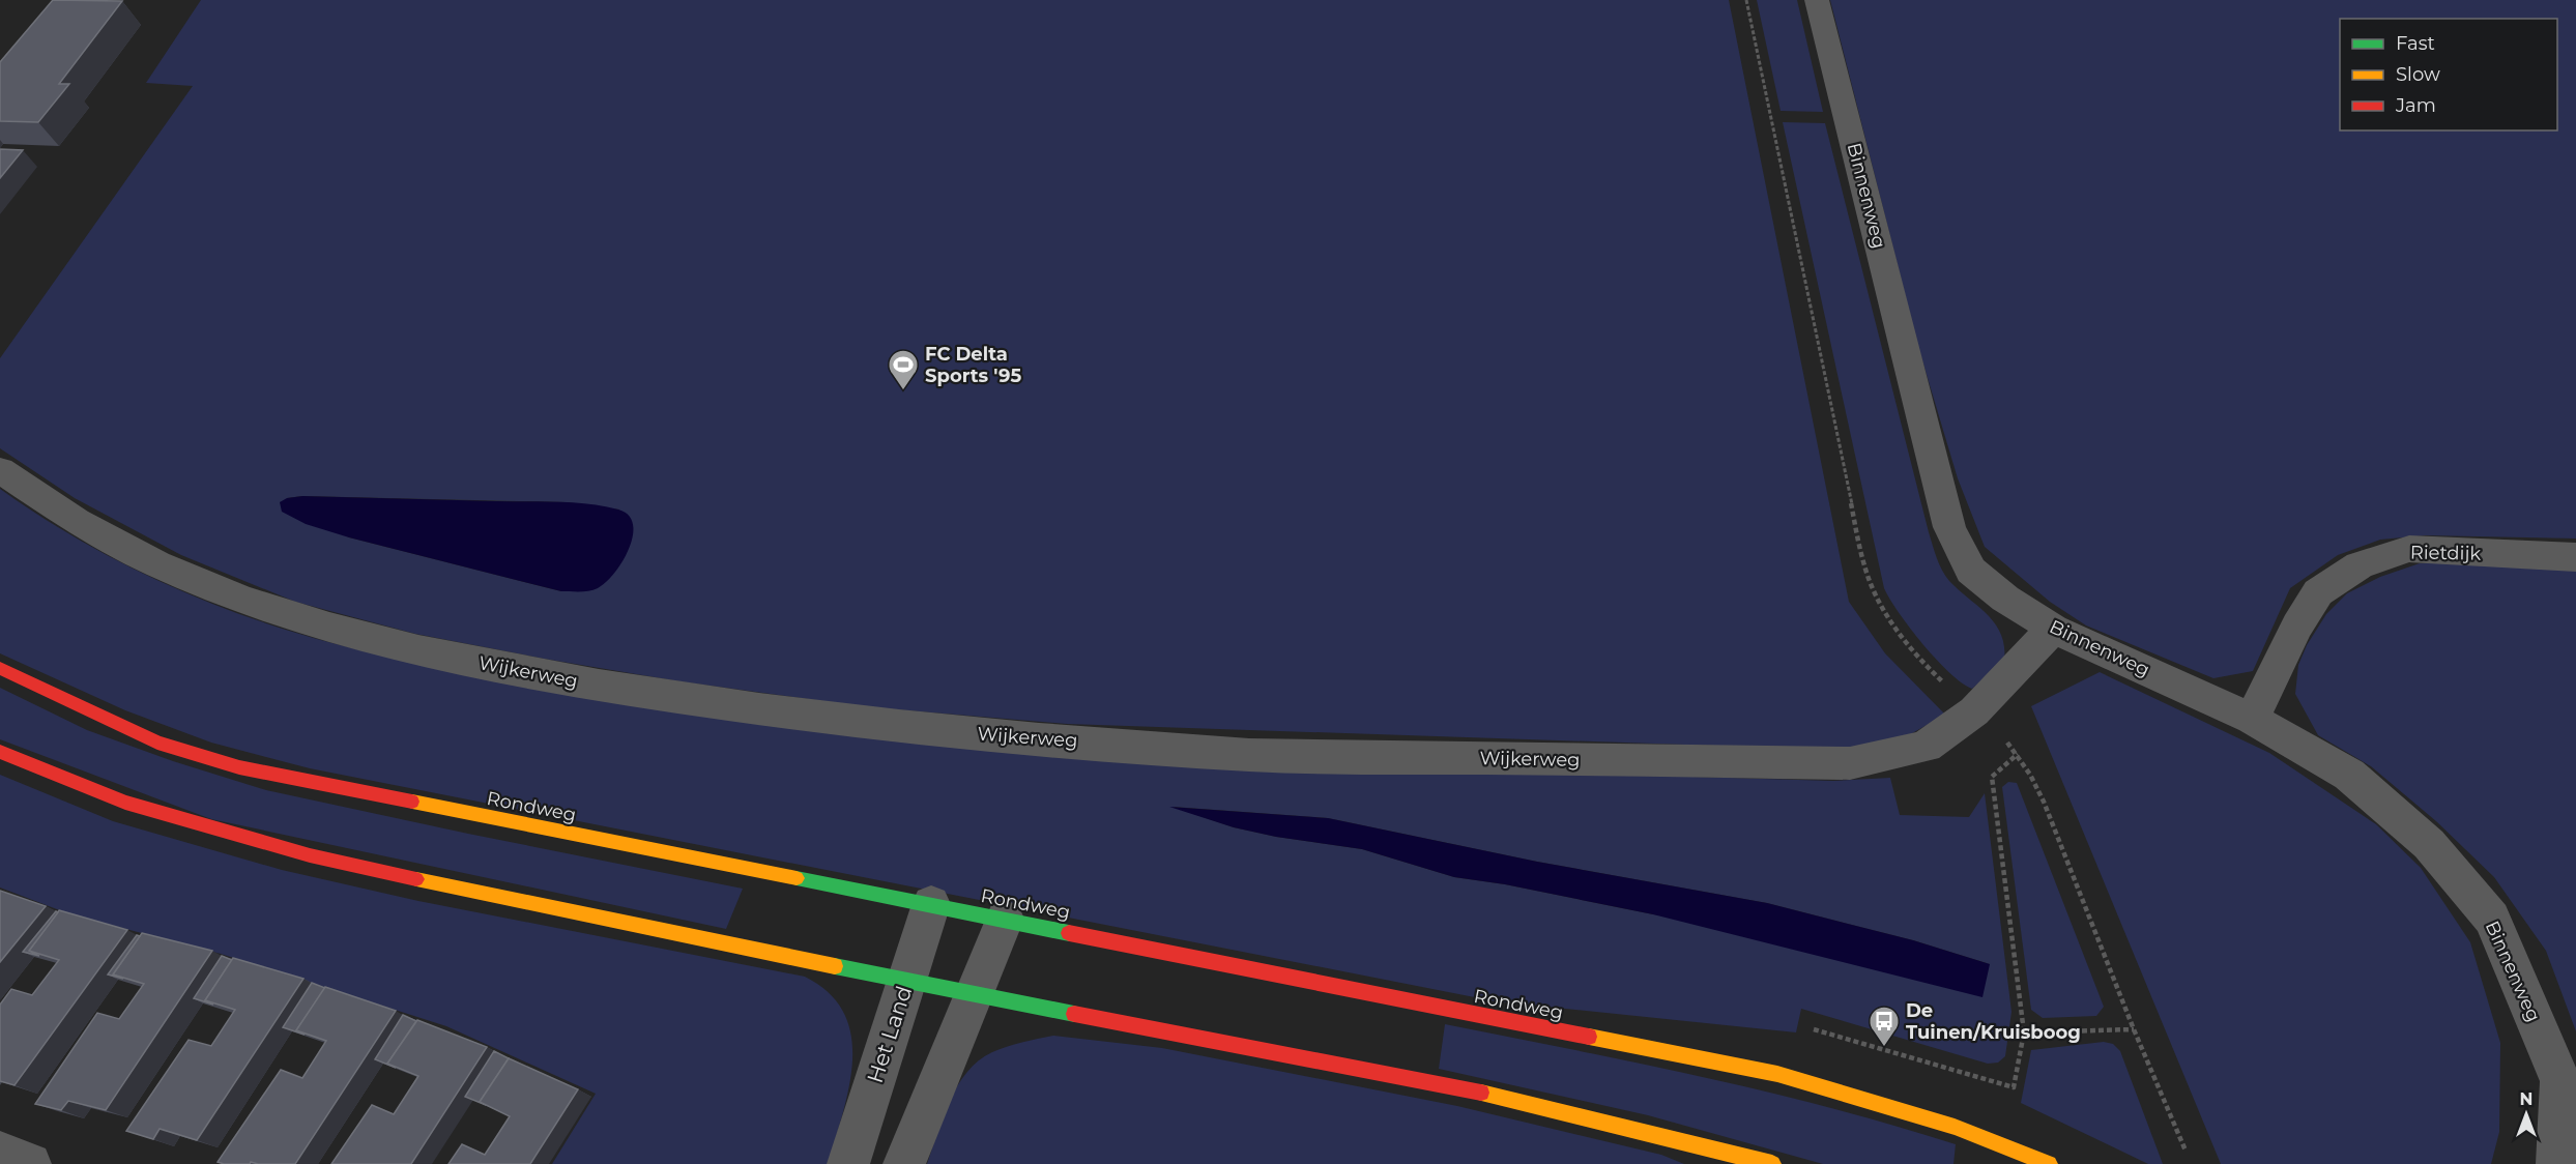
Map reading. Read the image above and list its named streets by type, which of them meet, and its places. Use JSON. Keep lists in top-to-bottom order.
{
  "streets": {
    "main road": ["Rondweg"],
    "street": [
      "Binnenweg",
      "Rietdijk",
      "Wijkerweg",
      "Het Land"
    ]
  },
  "crossings": [
    ["Binnenweg", "Rietdijk"],
    ["Binnenweg", "Wijkerweg"],
    ["Rondweg", "Het Land"]
  ],
  "places": {
    "sports": ["FC Delta Sports '95"],
    "bus stop": ["De Tuinen/Kruisboog"]
  },
  "legend": ["Fast", "Slow", "Jam"],
  "north": "top"
}
